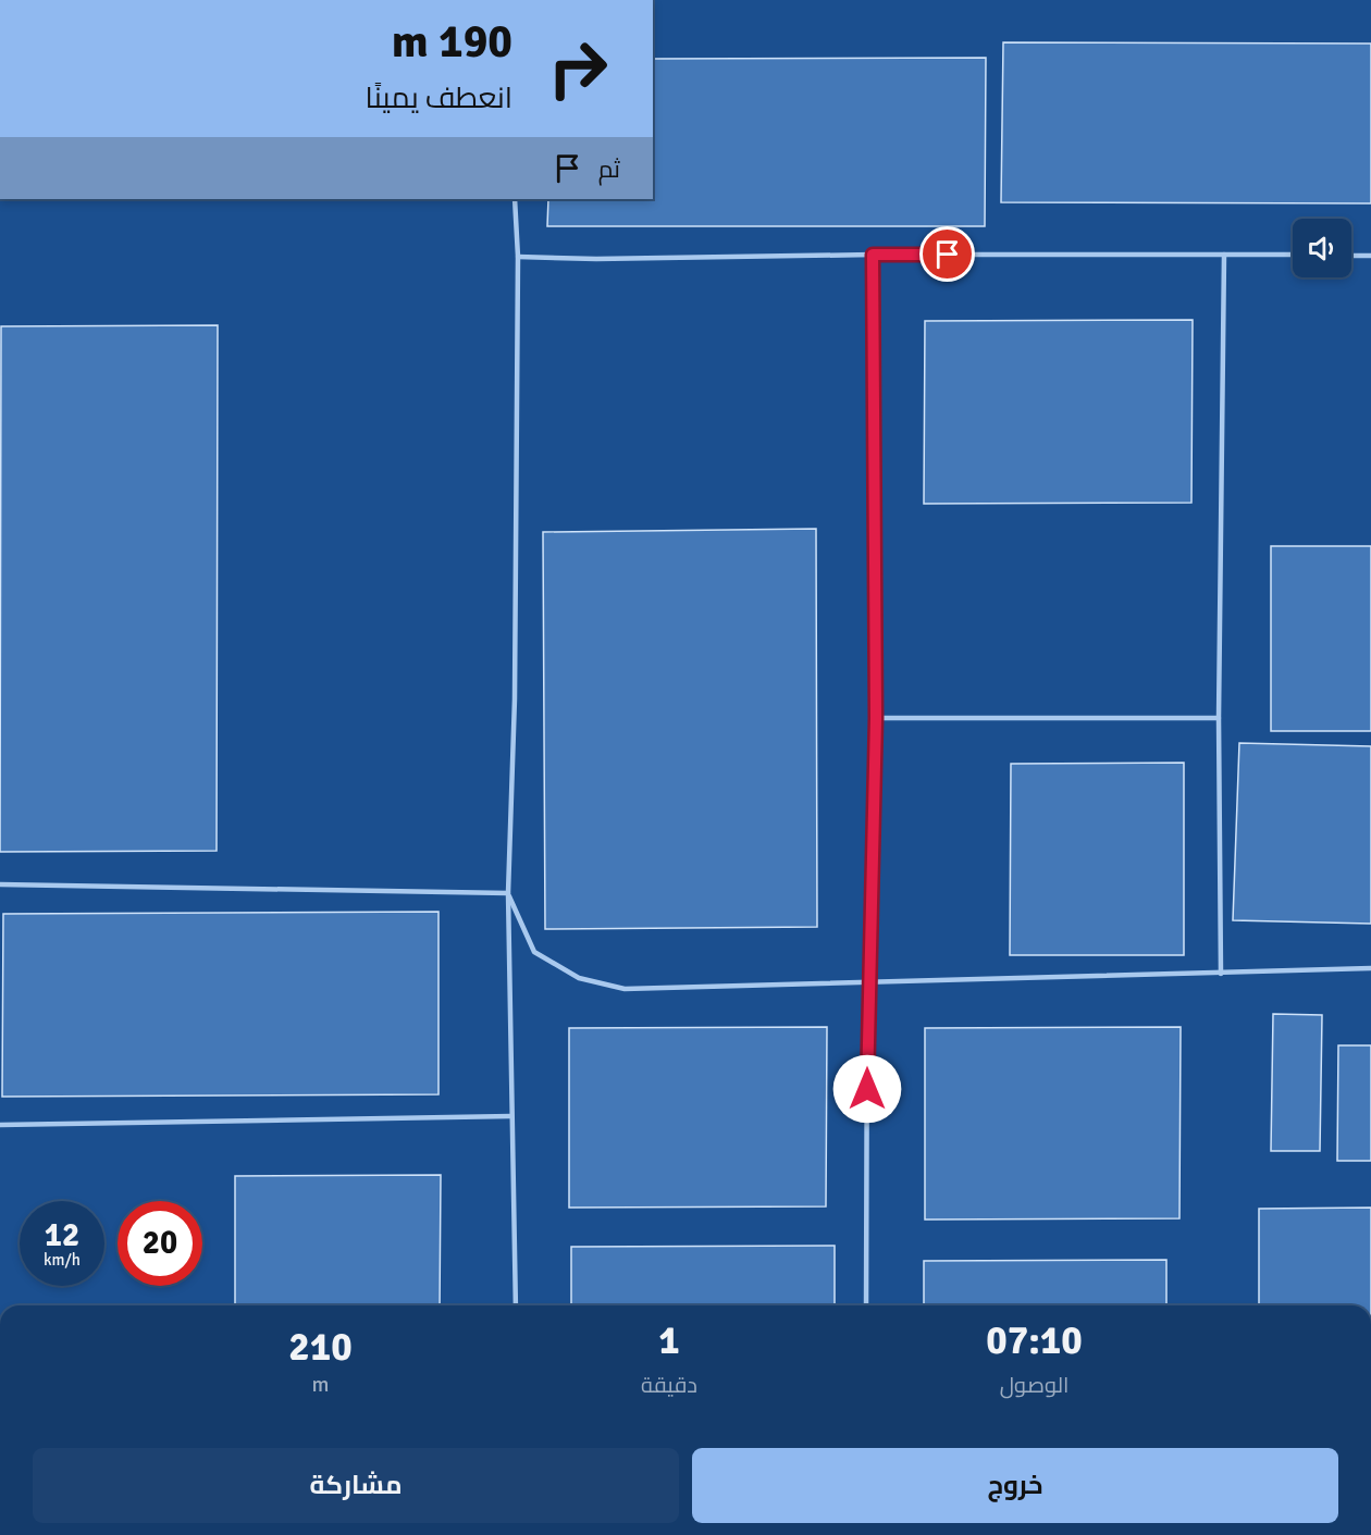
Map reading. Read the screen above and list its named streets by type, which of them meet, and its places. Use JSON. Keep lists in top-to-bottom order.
{
  "page": {
    "turn": ["190 m", "انعطف يمينًا"],
    "then": "ثم",
    "speed": "12 km/h",
    "limit": "20",
    "eta": [
      "07:10",
      "الوصول",
      "1",
      "دقيقة",
      "210",
      "m"
    ],
    "buttons": ["خروج", "مشاركة"]
  }
}
